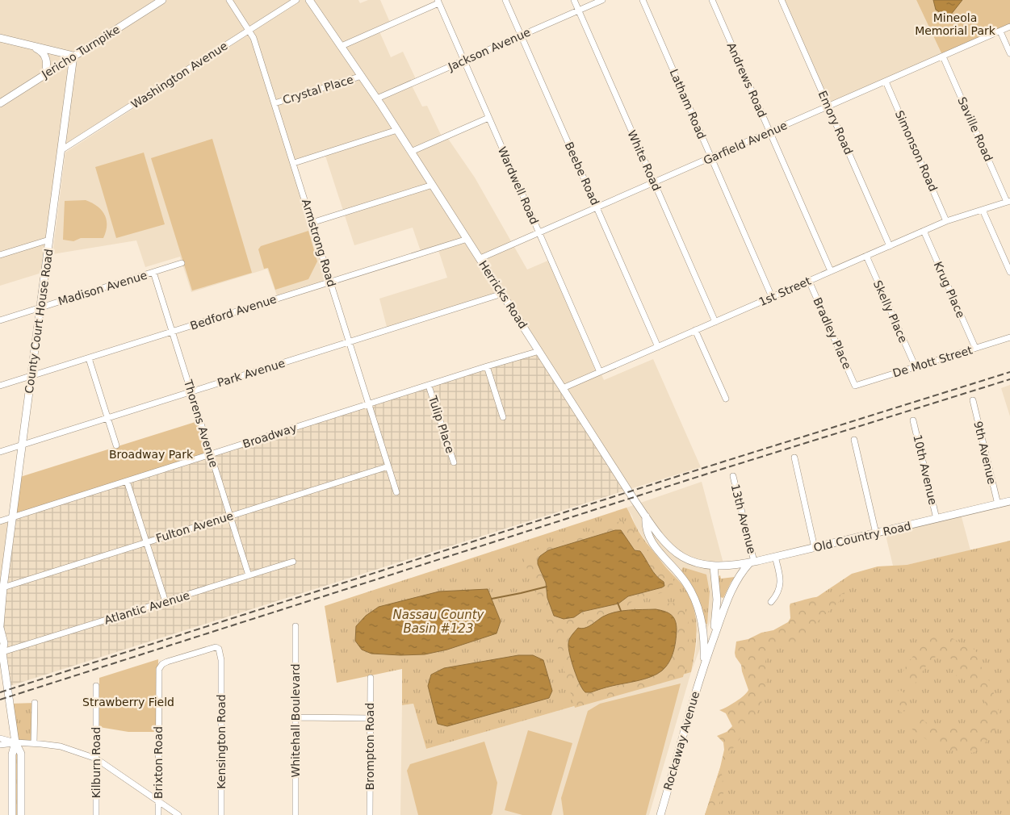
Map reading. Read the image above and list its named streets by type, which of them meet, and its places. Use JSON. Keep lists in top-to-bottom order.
{
  "streets": {
    "main road": [
      "Jericho Turnpike",
      "Herricks Road",
      "County Court House Road",
      "Old Country Road",
      "Rockaway Avenue"
    ],
    "street": [
      "Jackson Avenue",
      "Washington Avenue",
      "Andrews Road",
      "Crystal Place",
      "Latham Road",
      "Emory Road",
      "Saville Road",
      "Garfield Avenue",
      "Simonson Road",
      "White Road",
      "Beebe Road",
      "Wardwell Road",
      "Armstrong Road",
      "Madison Avenue",
      "Krug Place",
      "1st Street",
      "Skelly Place",
      "Bedford Avenue",
      "Bradley Place",
      "De Mott Street",
      "Park Avenue",
      "Thorens Avenue",
      "Tulip Place",
      "Broadway",
      "9th Avenue",
      "10th Avenue",
      "13th Avenue",
      "Fulton Avenue",
      "Atlantic Avenue",
      "Whitehall Boulevard",
      "Kensington Road",
      "Brompton Road",
      "Kilburn Road",
      "Brixton Road"
    ]
  },
  "crossings": [
    ["Jackson Avenue", "White Road"],
    ["Jackson Avenue", "Beebe Road"],
    ["Jackson Avenue", "Wardwell Road"],
    ["Jackson Avenue", "Herricks Road"],
    ["Jericho Turnpike", "County Court House Road"],
    ["Washington Avenue", "Armstrong Road"],
    ["Washington Avenue", "County Court House Road"],
    ["Andrews Road", "Garfield Avenue"],
    ["Andrews Road", "1st Street"],
    ["Crystal Place", "Armstrong Road"],
    ["Crystal Place", "Herricks Road"],
    ["Latham Road", "Garfield Avenue"],
    ["Latham Road", "1st Street"],
    ["Emory Road", "Garfield Avenue"],
    ["Emory Road", "1st Street"],
    ["Saville Road", "Garfield Avenue"],
    ["Saville Road", "1st Street"],
    ["Garfield Avenue", "Simonson Road"],
    ["Garfield Avenue", "White Road"],
    ["Garfield Avenue", "Beebe Road"],
    ["Garfield Avenue", "Wardwell Road"],
    ["Garfield Avenue", "Herricks Road"],
    ["Simonson Road", "1st Street"],
    ["White Road", "1st Street"],
    ["Beebe Road", "1st Street"],
    ["Wardwell Road", "1st Street"],
    ["Armstrong Road", "Bedford Avenue"],
    ["Armstrong Road", "Park Avenue"],
    ["Armstrong Road", "Broadway"],
    ["Armstrong Road", "Fulton Avenue"],
    ["Madison Avenue", "County Court House Road"],
    ["Madison Avenue", "Thorens Avenue"],
    ["Krug Place", "1st Street"],
    ["Krug Place", "De Mott Street"],
    ["1st Street", "Herricks Road"],
    ["1st Street", "Skelly Place"],
    ["1st Street", "Bradley Place"],
    ["Herricks Road", "Bedford Avenue"],
    ["Herricks Road", "Park Avenue"],
    ["Herricks Road", "Broadway"],
    ["Herricks Road", "Old Country Road"],
    ["Herricks Road", "Rockaway Avenue"],
    ["Skelly Place", "De Mott Street"],
    ["Bedford Avenue", "County Court House Road"],
    ["Bedford Avenue", "Thorens Avenue"],
    ["County Court House Road", "Park Avenue"],
    ["County Court House Road", "Broadway"],
    ["County Court House Road", "Fulton Avenue"],
    ["County Court House Road", "Atlantic Avenue"],
    ["Bradley Place", "De Mott Street"],
    ["Park Avenue", "Thorens Avenue"],
    ["Thorens Avenue", "Broadway"],
    ["Thorens Avenue", "Fulton Avenue"],
    ["Thorens Avenue", "Atlantic Avenue"],
    ["Tulip Place", "Broadway"],
    ["9th Avenue", "Old Country Road"],
    ["10th Avenue", "Old Country Road"],
    ["13th Avenue", "Old Country Road"],
    ["13th Avenue", "Rockaway Avenue"],
    ["Old Country Road", "Rockaway Avenue"],
    ["Kensington Road", "Brixton Road"]
  ],
  "water": ["Nassau County Basin #123"],
  "parks": ["Mineola Memorial Park", "Broadway Park", "Strawberry Field"]
}
